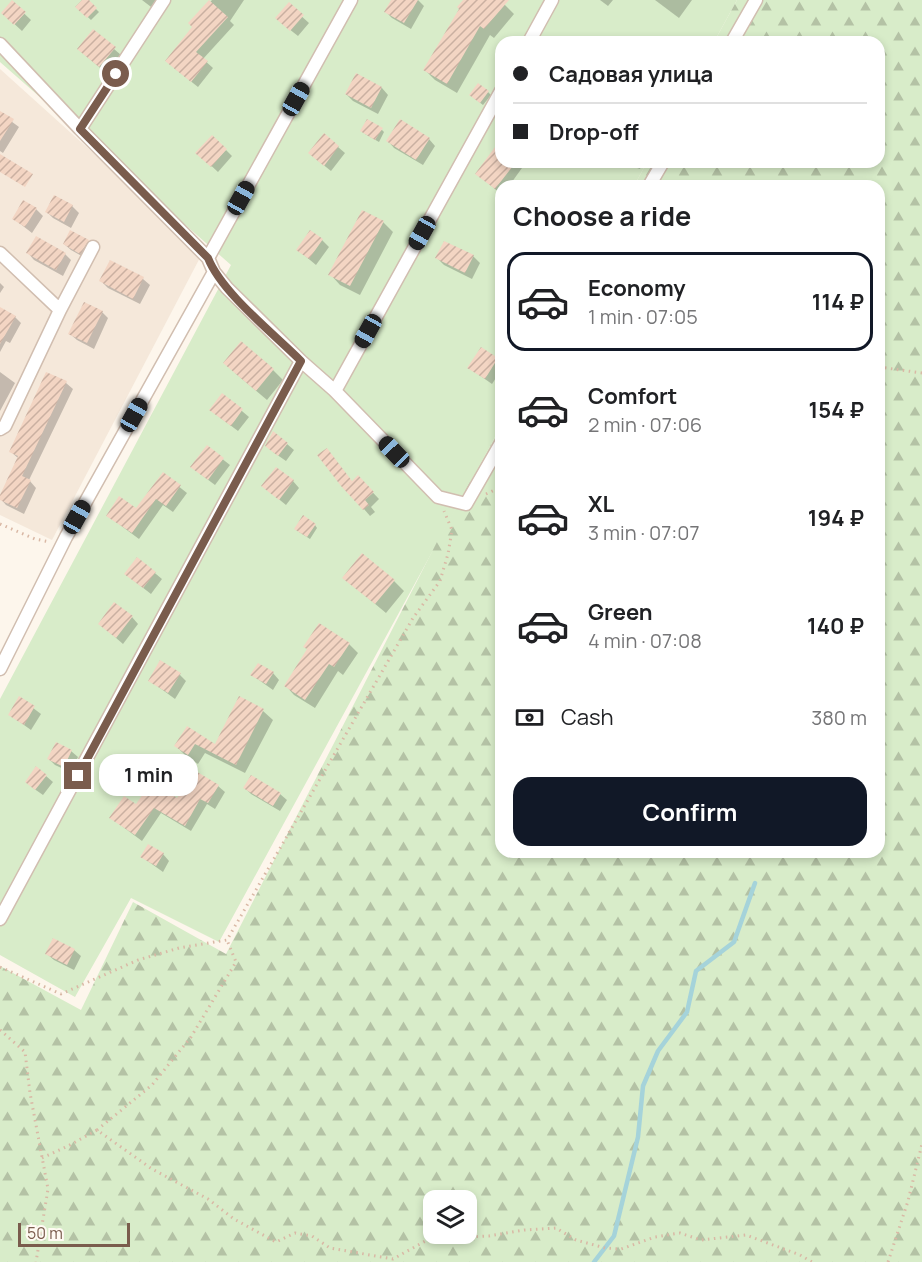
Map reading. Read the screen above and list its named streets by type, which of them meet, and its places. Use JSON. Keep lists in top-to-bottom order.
{
  "scale_bar": "50 m",
  "page": {
    "banner": ["Садовая улица", "Drop-off"],
    "heading": "Choose a ride",
    "list": [
      {
        "name": "Economy",
        "note": "1 min · 07:05",
        "value": "114 ₽"
      },
      {
        "name": "Comfort",
        "note": "2 min · 07:06",
        "value": "154 ₽"
      },
      {
        "name": "XL",
        "note": "3 min · 07:07",
        "value": "194 ₽"
      },
      {
        "name": "Green",
        "note": "4 min · 07:08",
        "value": "140 ₽"
      }
    ],
    "pay": ["Cash", "380 m"],
    "bubble": "1 min",
    "buttons": "Confirm",
    "scale": "50 m"
  }
}
